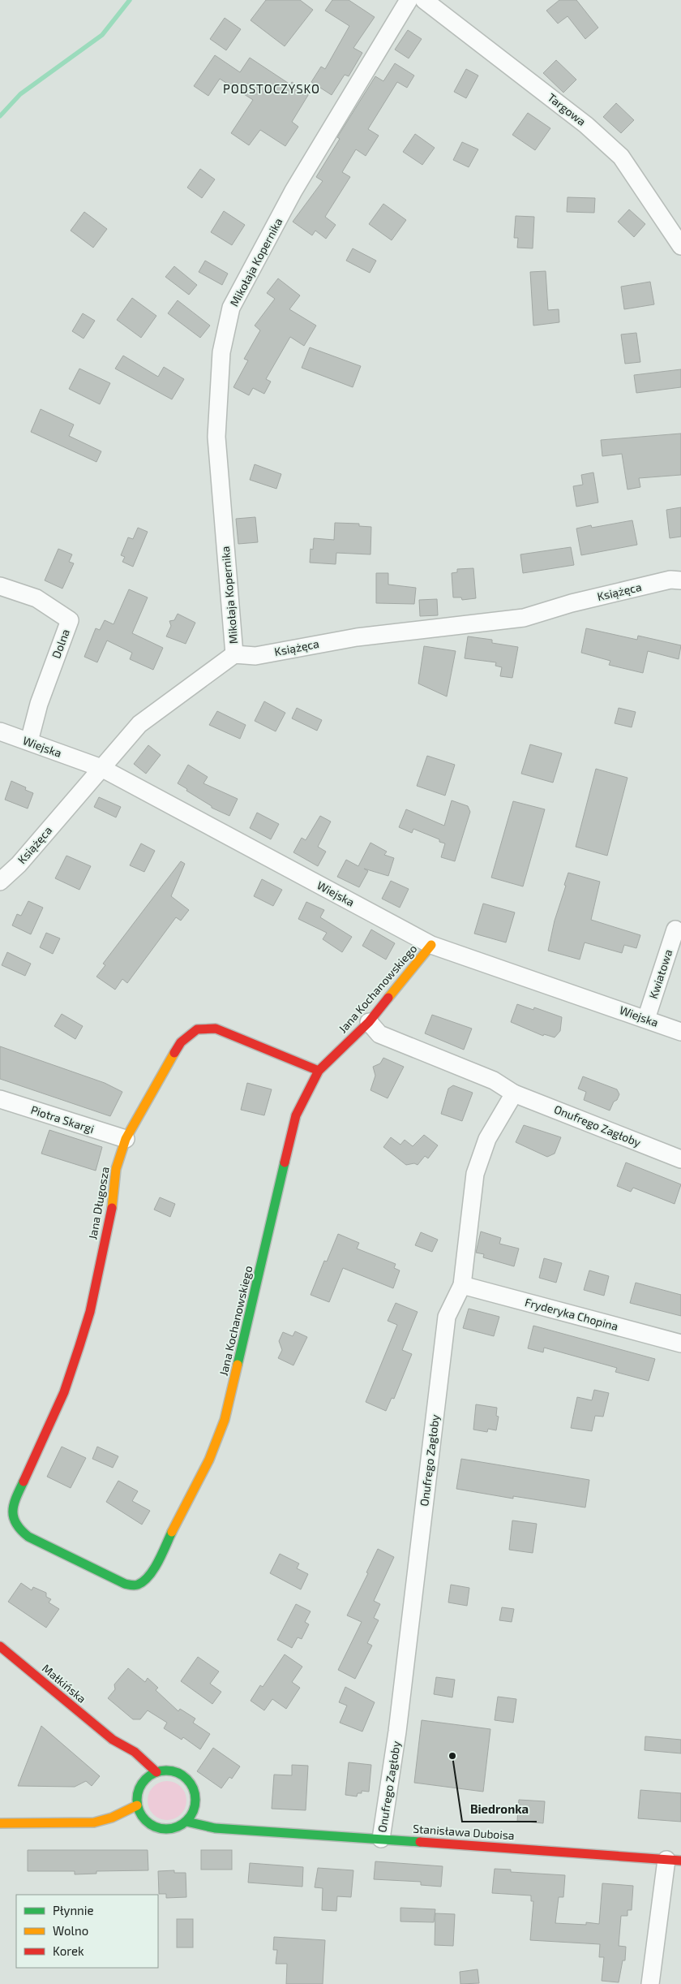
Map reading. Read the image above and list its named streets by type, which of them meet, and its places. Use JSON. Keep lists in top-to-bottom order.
{
  "streets": {
    "street": [
      "Targowa",
      "Mikołaja Kopernika",
      "Książęca",
      "Dolna",
      "Wiejska",
      "Kwiatowa",
      "Jana Kochanowskiego",
      "Piotra Skargi",
      "Onufrego Zagłoby",
      "Jana Długosza",
      "Fryderyka Chopina",
      "Małkińska",
      "Stanisława Duboisa"
    ]
  },
  "crossings": [
    ["Mikołaja Kopernika", "Książęca"],
    ["Książęca", "Wiejska"],
    ["Dolna", "Wiejska"],
    ["Wiejska", "Kwiatowa"],
    ["Wiejska", "Jana Kochanowskiego"],
    ["Jana Kochanowskiego", "Onufrego Zagłoby"],
    ["Jana Kochanowskiego", "Jana Długosza"],
    ["Piotra Skargi", "Jana Długosza"],
    ["Onufrego Zagłoby", "Fryderyka Chopina"],
    ["Onufrego Zagłoby", "Stanisława Duboisa"],
    ["Małkińska", "Stanisława Duboisa"]
  ],
  "districts": ["PODSTOCZYSKO"],
  "places": ["Biedronka"],
  "legend": ["Płynnie", "Wolno", "Korek"]
}
